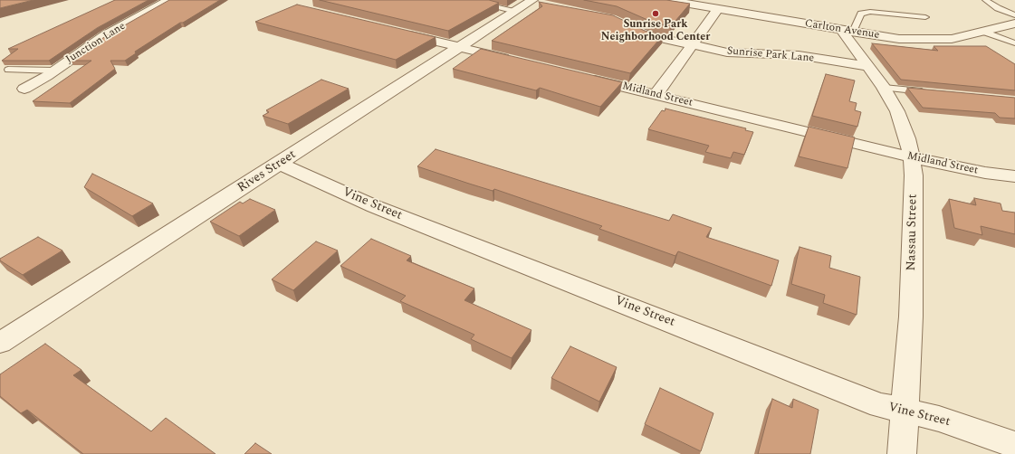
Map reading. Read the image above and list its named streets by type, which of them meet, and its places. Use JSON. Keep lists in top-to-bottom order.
{
  "streets": {
    "street": [
      "Carlton Avenue",
      "Junction Lane",
      "Sunrise Park Lane",
      "Midland Street",
      "Rives Street",
      "Vine Street",
      "Nassau Street"
    ]
  },
  "crossings": [
    ["Carlton Avenue", "Nassau Street"],
    ["Sunrise Park Lane", "Nassau Street"],
    ["Midland Street", "Nassau Street"],
    ["Rives Street", "Vine Street"],
    ["Vine Street", "Nassau Street"]
  ],
  "places": ["Sunrise Park Neighborhood Center"]
}
